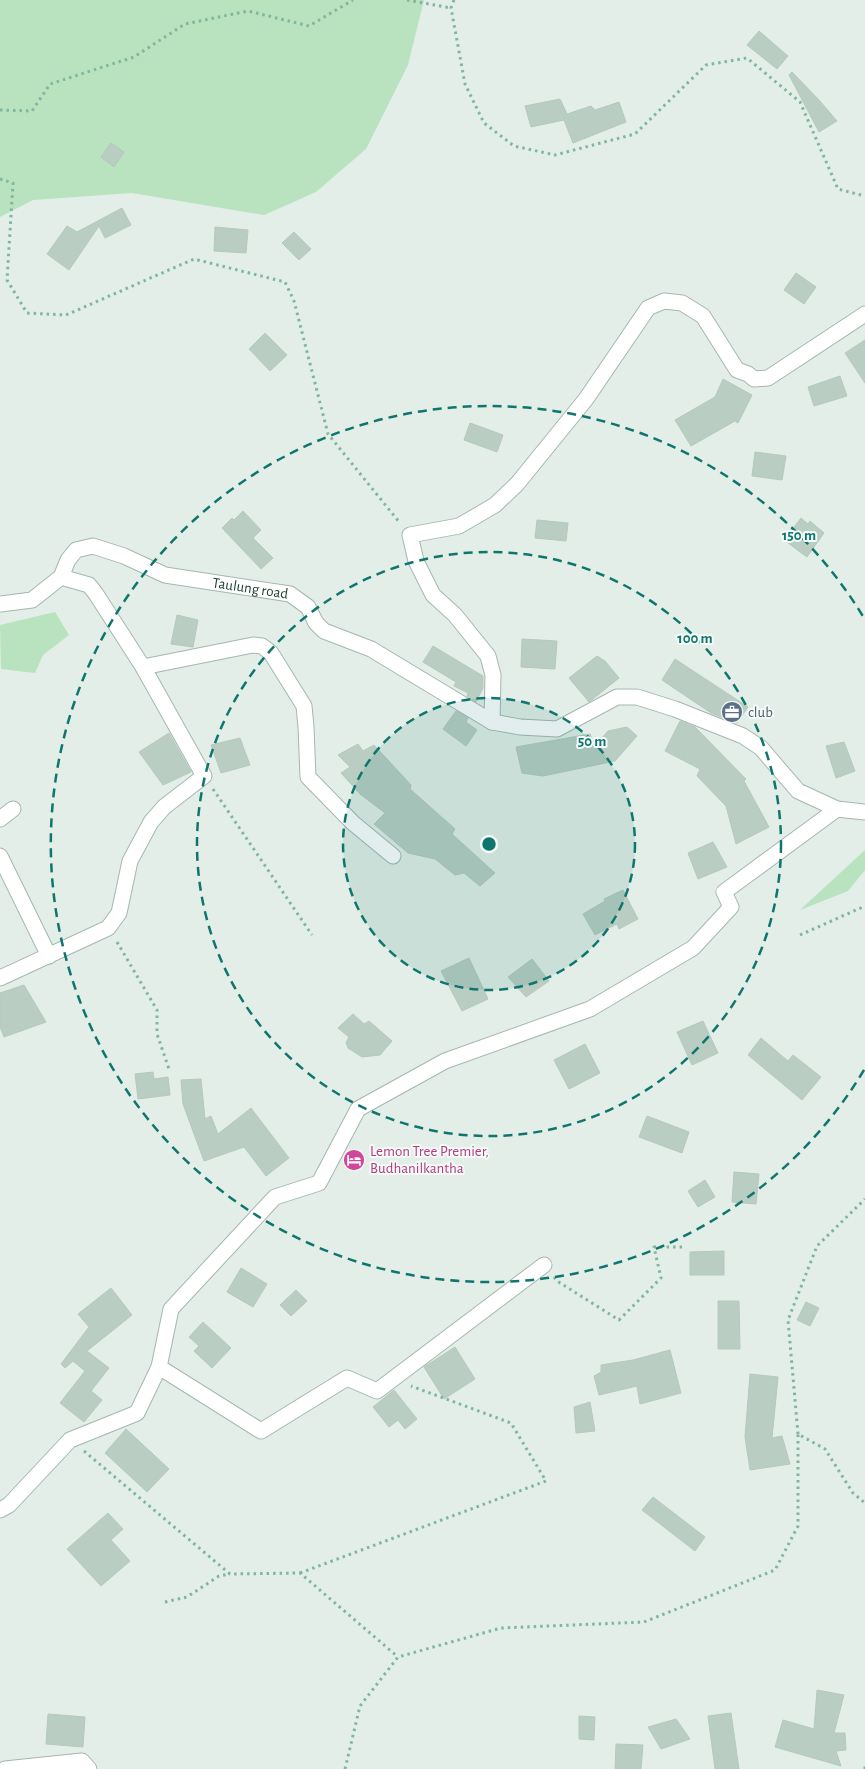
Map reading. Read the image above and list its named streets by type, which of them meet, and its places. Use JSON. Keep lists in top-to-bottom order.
{
  "streets": {
    "street": ["Taulung road"]
  },
  "places": {
    "office": ["club"],
    "hotel": ["Lemon Tree Premier, Budhanilkantha"]
  },
  "rings": ["150 m", "100 m", "50 m"]
}
